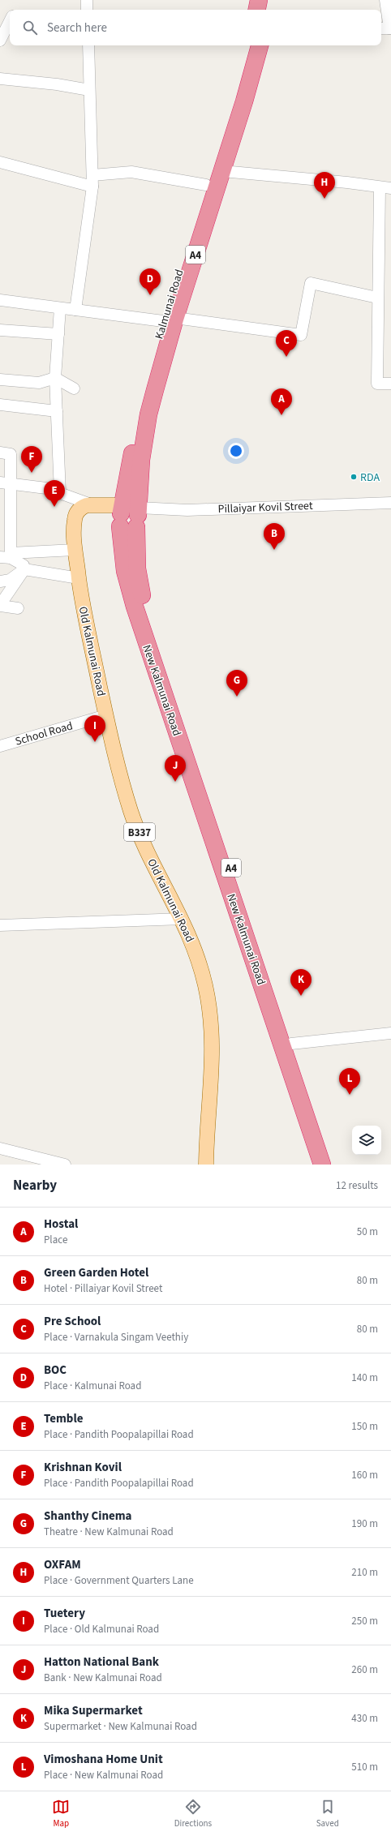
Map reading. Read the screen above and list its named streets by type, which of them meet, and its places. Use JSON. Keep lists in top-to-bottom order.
{
  "streets": {
    "highway": ["A4", "Kalmunai Road", "New Kalmunai Road"],
    "main road": ["Old Kalmunai Road", "B337"],
    "street": ["Pillaiyar Kovil Street", "School Road"]
  },
  "crossings": [
    ["Kalmunai Road", "Pillaiyar Kovil Street"],
    ["Kalmunai Road", "Old Kalmunai Road"],
    ["Kalmunai Road", "New Kalmunai Road"],
    ["Pillaiyar Kovil Street", "Old Kalmunai Road"],
    ["Pillaiyar Kovil Street", "New Kalmunai Road"],
    ["Old Kalmunai Road", "New Kalmunai Road"],
    ["Old Kalmunai Road", "School Road"]
  ],
  "places": ["RDA"],
  "page": {
    "search": "Search here",
    "pins": [
      "H",
      "D",
      "C",
      "A",
      "F",
      "E",
      "B",
      "G",
      "I",
      "J",
      "K",
      "L"
    ],
    "heading": ["Nearby", "12 results"],
    "list": [
      {
        "mark": "A",
        "name": "Hostal",
        "note": "Place",
        "value": "50 m"
      },
      {
        "mark": "B",
        "name": "Green Garden Hotel",
        "note": "Hotel · Pillaiyar Kovil Street",
        "value": "80 m"
      },
      {
        "mark": "C",
        "name": "Pre School",
        "note": "Place · Varnakula Singam Veethiy",
        "value": "80 m"
      },
      {
        "mark": "D",
        "name": "BOC",
        "note": "Place · Kalmunai Road",
        "value": "140 m"
      },
      {
        "mark": "E",
        "name": "Temble",
        "note": "Place · Pandith Poopalapillai Road",
        "value": "150 m"
      },
      {
        "mark": "F",
        "name": "Krishnan Kovil",
        "note": "Place · Pandith Poopalapillai Road",
        "value": "160 m"
      },
      {
        "mark": "G",
        "name": "Shanthy Cinema",
        "note": "Theatre · New Kalmunai Road",
        "value": "190 m"
      },
      {
        "mark": "H",
        "name": "OXFAM",
        "note": "Place · Government Quarters Lane",
        "value": "210 m"
      },
      {
        "mark": "I",
        "name": "Tuetery",
        "note": "Place · Old Kalmunai Road",
        "value": "250 m"
      },
      {
        "mark": "J",
        "name": "Hatton National Bank",
        "note": "Bank · New Kalmunai Road",
        "value": "260 m"
      },
      {
        "mark": "K",
        "name": "Mika Supermarket",
        "note": "Supermarket · New Kalmunai Road",
        "value": "430 m"
      },
      {
        "mark": "L",
        "name": "Vimoshana Home Unit",
        "note": "Place · New Kalmunai Road",
        "value": "510 m"
      }
    ],
    "nav": ["Map", "Directions", "Saved"]
  }
}
